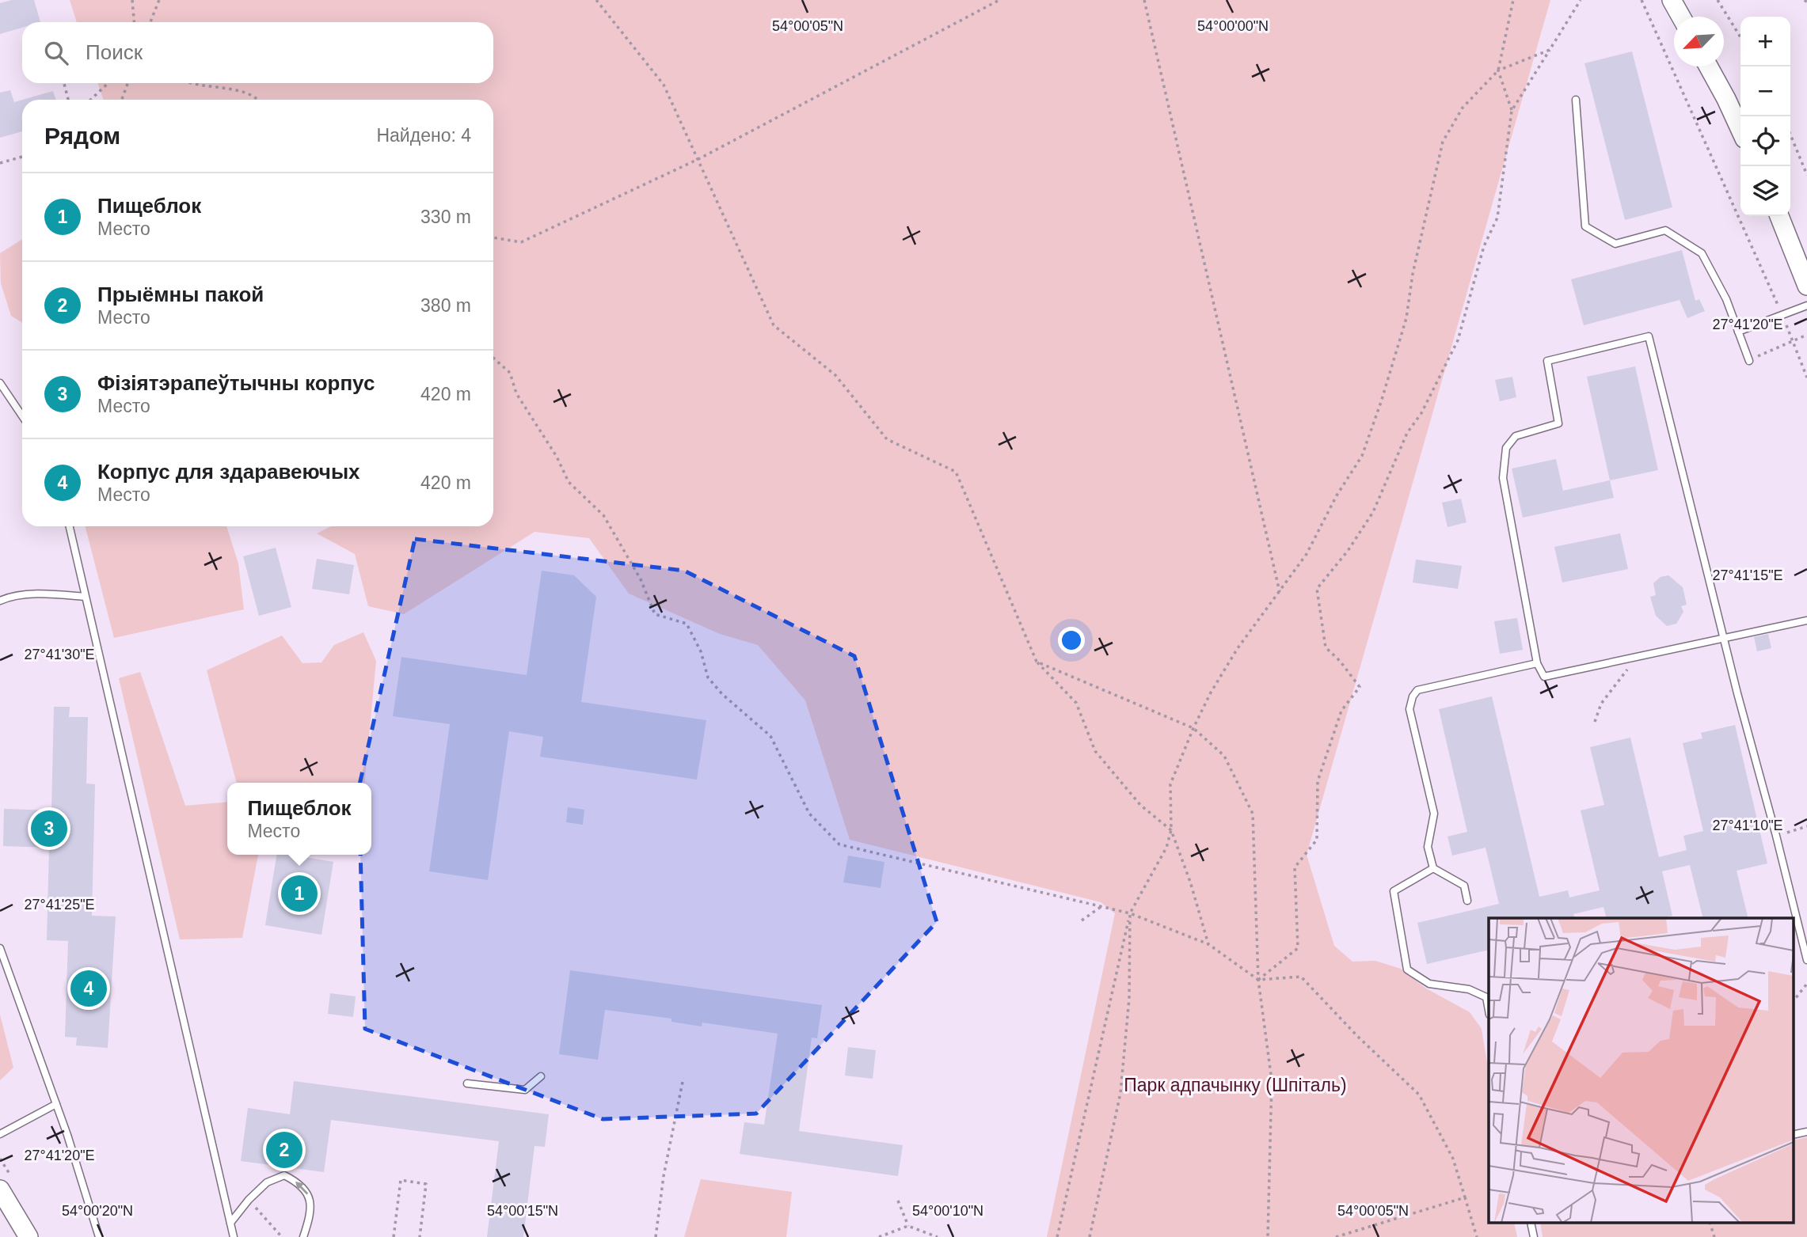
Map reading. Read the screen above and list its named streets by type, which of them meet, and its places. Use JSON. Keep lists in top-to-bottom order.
{
  "parks": ["Парк адпачынку (Шпіталь)"],
  "north": "bottom left",
  "page": {
    "map_buttons": ["+", "−"],
    "search": "Поиск",
    "heading": ["Рядом", "Найдено: 4"],
    "list": [
      {
        "mark": "1",
        "name": "Пищеблок",
        "note": "Место",
        "value": "330 m"
      },
      {
        "mark": "2",
        "name": "Прыёмны пакой",
        "note": "Место",
        "value": "380 m"
      },
      {
        "mark": "3",
        "name": "Фізіятэрапеўтычны корпус",
        "note": "Место",
        "value": "420 m"
      },
      {
        "mark": "4",
        "name": "Корпус для здаравеючых",
        "note": "Место",
        "value": "420 m"
      }
    ],
    "popup": ["Пищеблок", "Место"],
    "pins": [
      "3",
      "1",
      "4",
      "2"
    ]
  },
  "coordinates": [
    "54°00'05\"N",
    "54°00'00\"N",
    "27°41'20\"E",
    "27°41'15\"E",
    "27°41'30\"E",
    "27°41'10\"E",
    "27°41'25\"E",
    "54°00'20\"N",
    "54°00'15\"N",
    "54°00'10\"N"
  ]
}
